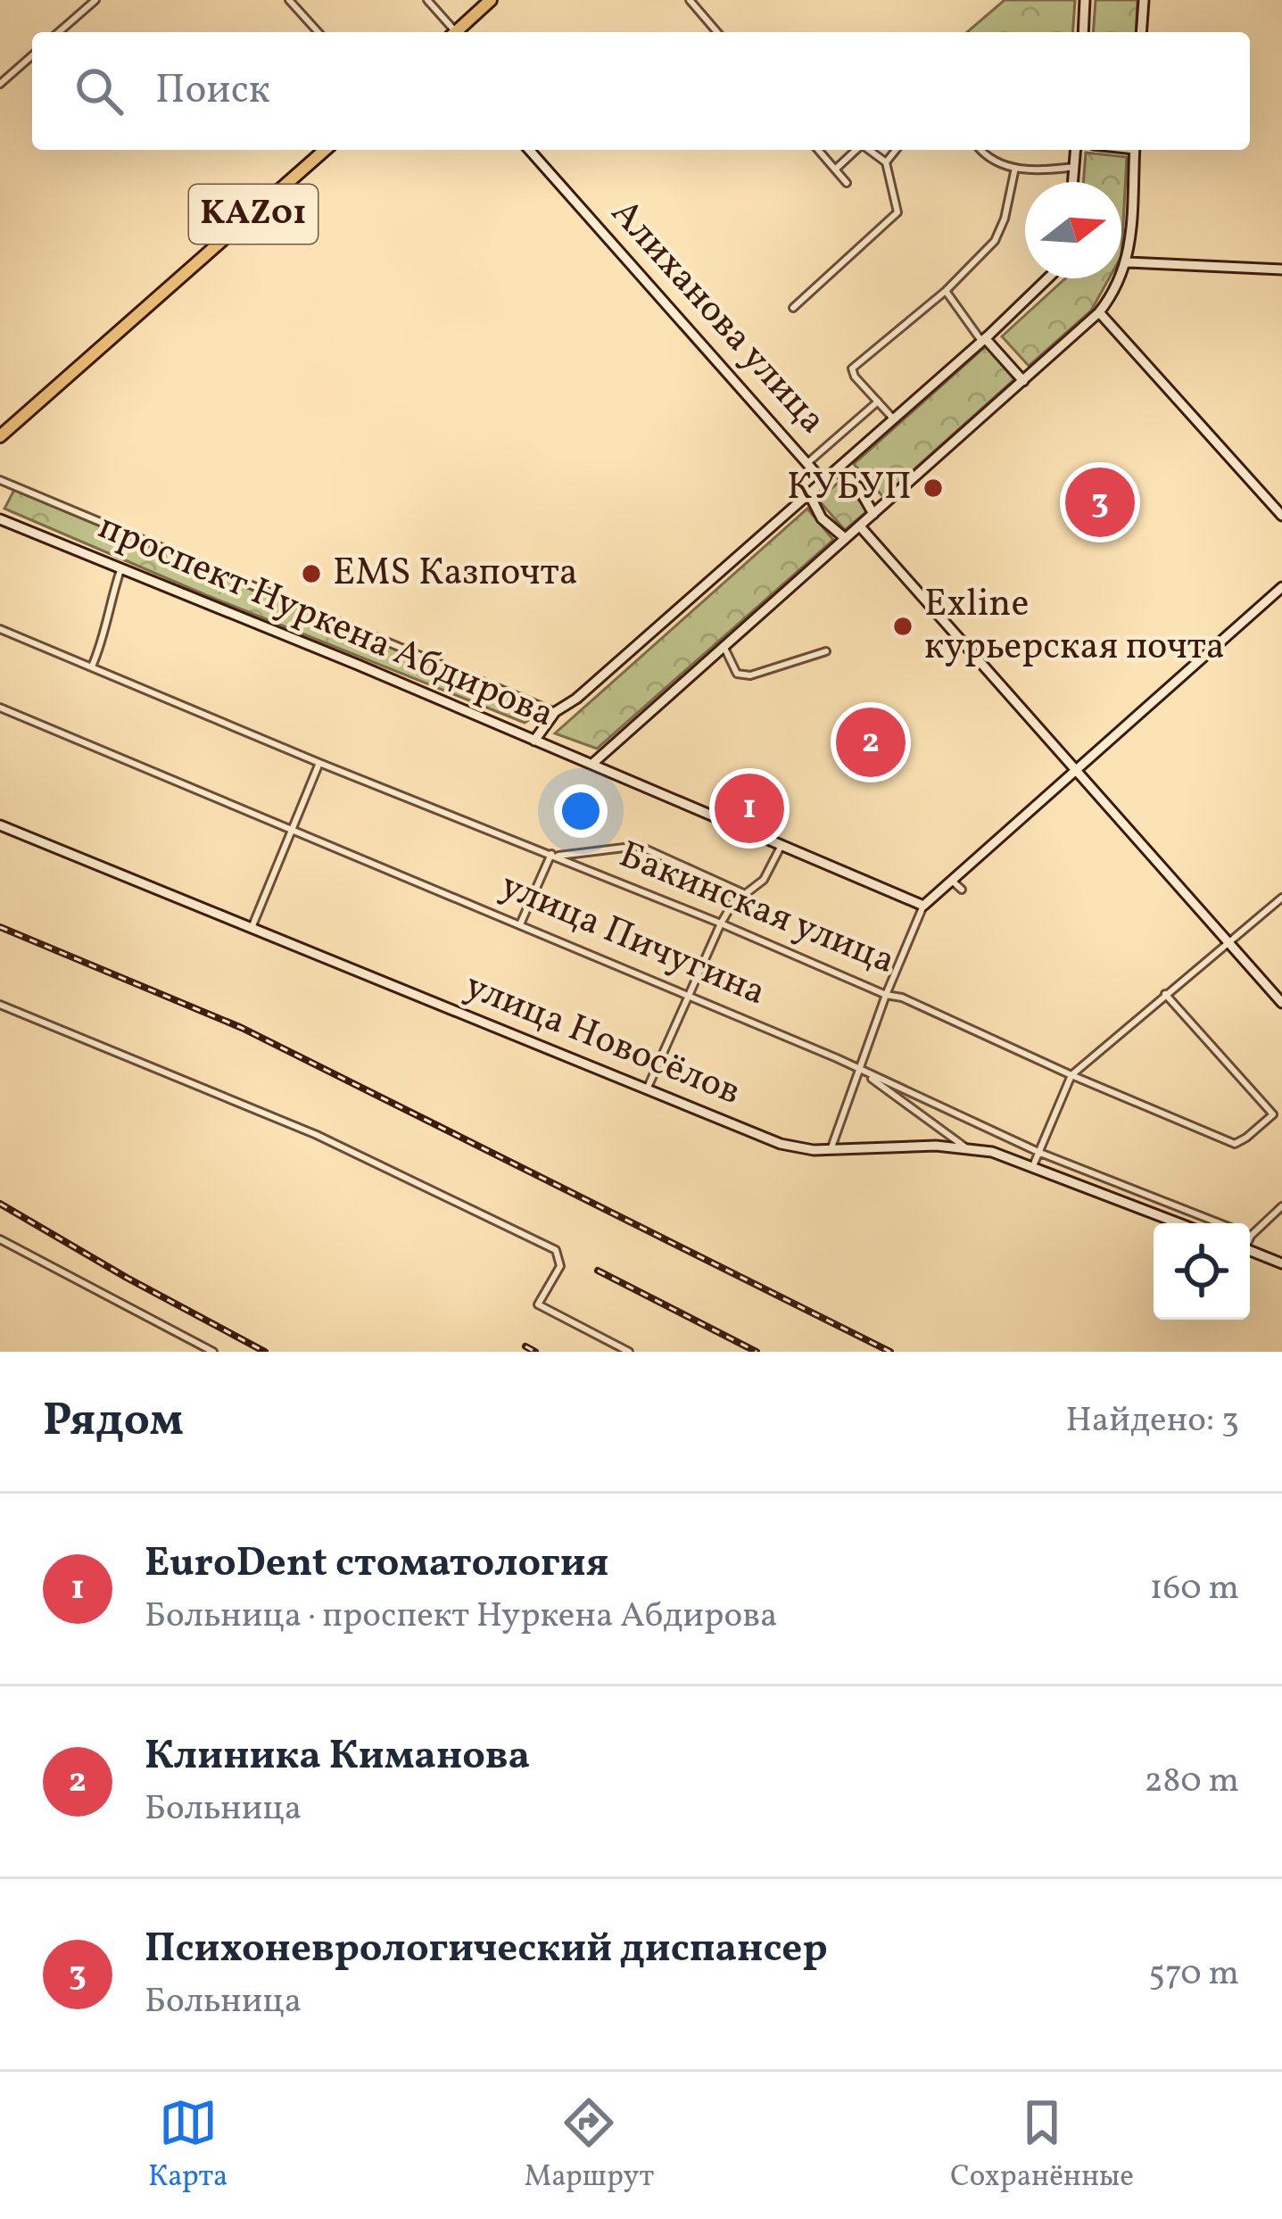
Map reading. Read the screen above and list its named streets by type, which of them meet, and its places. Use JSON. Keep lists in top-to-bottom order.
{
  "streets": {
    "highway": ["KАZ01"],
    "main road": ["Алиханова улица", "проспект Нуркена Абдирова", "улица Новосёлов"],
    "street": ["Бакинская улица", "улица Пичугина"]
  },
  "places": ["КУБУП", "EMS Казпочта", "Exline курьерская почта"],
  "north": "right",
  "page": {
    "search": "Поиск",
    "pins": ["3", "2", "1"],
    "heading": ["Рядом", "Найдено: 3"],
    "list": [
      {
        "mark": "1",
        "name": "EuroDent стоматология",
        "note": "Больница · проспект Нуркена Абдирова",
        "value": "160 m"
      },
      {
        "mark": "2",
        "name": "Клиника Киманова",
        "note": "Больница",
        "value": "280 m"
      },
      {
        "mark": "3",
        "name": "Психоневрологический диспансер",
        "note": "Больница",
        "value": "570 m"
      }
    ],
    "nav": ["Карта", "Маршрут", "Сохранённые"]
  }
}
